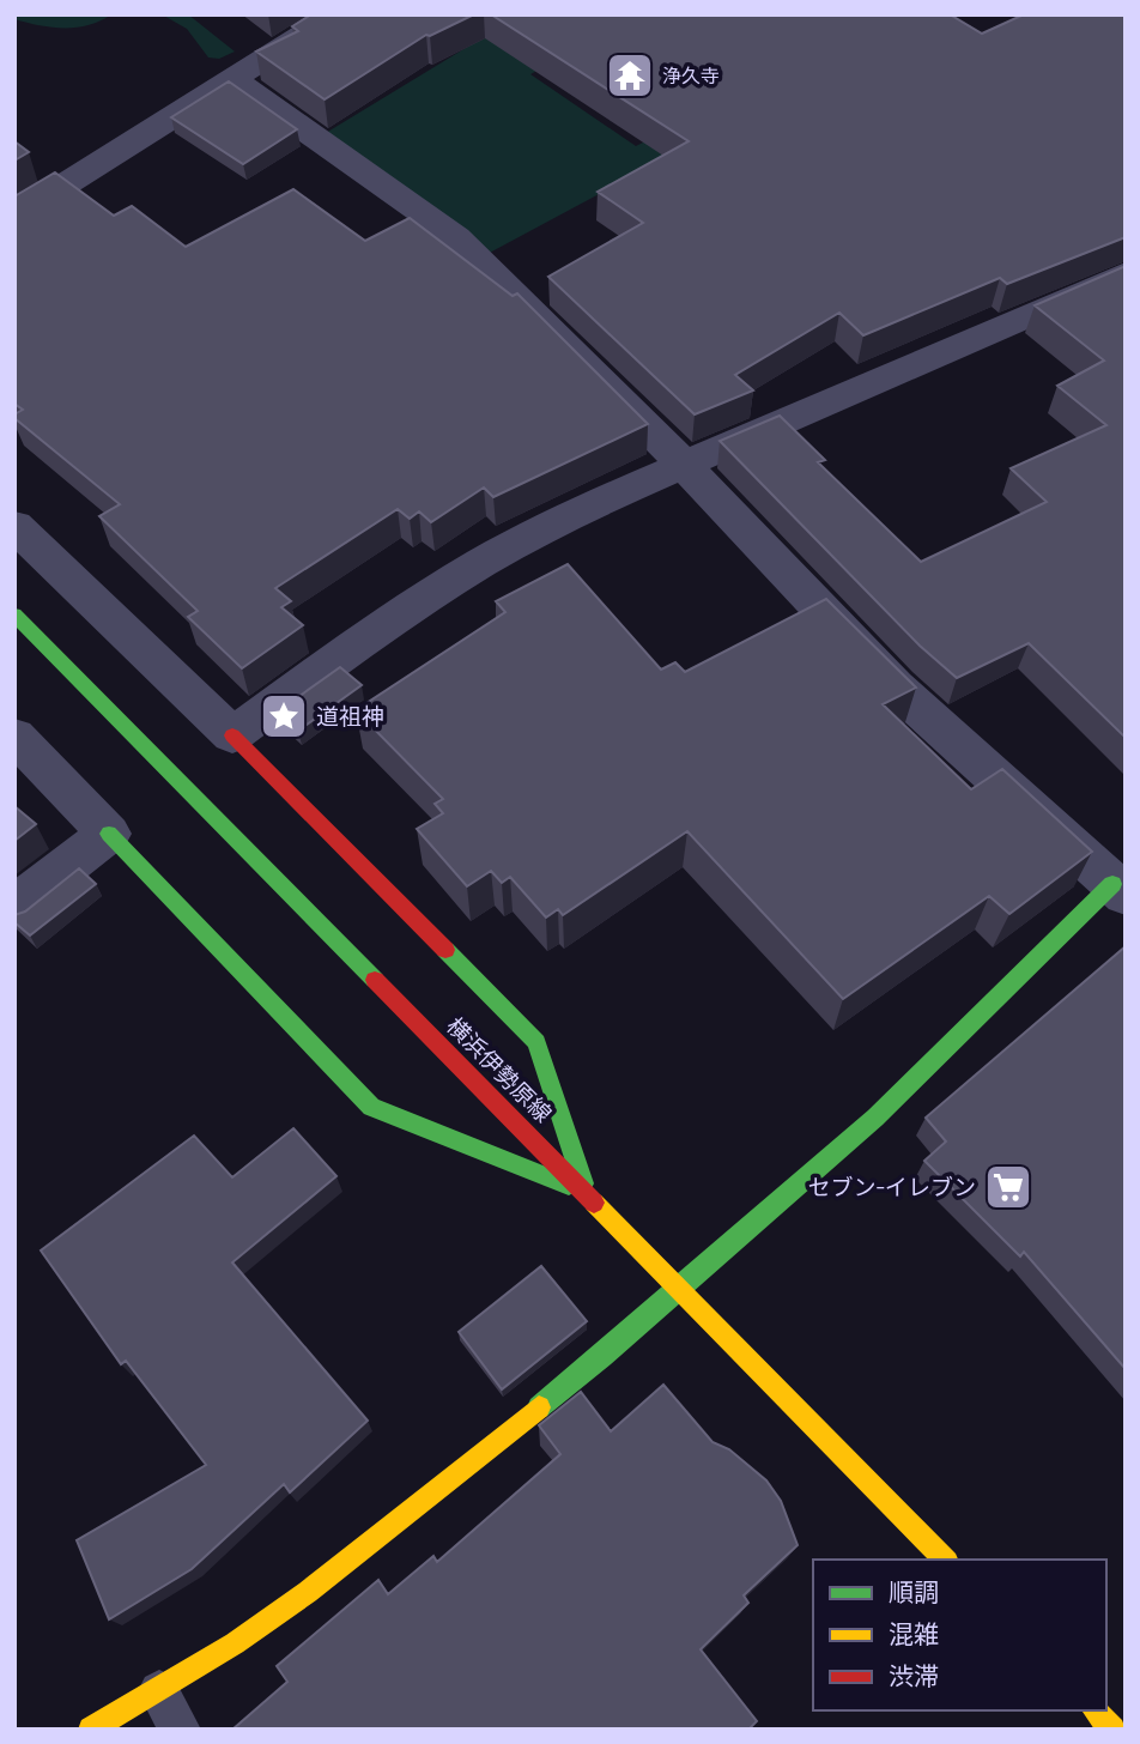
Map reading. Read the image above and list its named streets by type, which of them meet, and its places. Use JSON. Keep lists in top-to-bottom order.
{
  "streets": {
    "main road": ["横浜伊勢原線"]
  },
  "places": {
    "temple": ["浄久寺"],
    "place": ["道祖神"],
    "supermarket": ["セブン-イレブン"]
  },
  "legend": ["順調", "混雑", "渋滞"]
}
